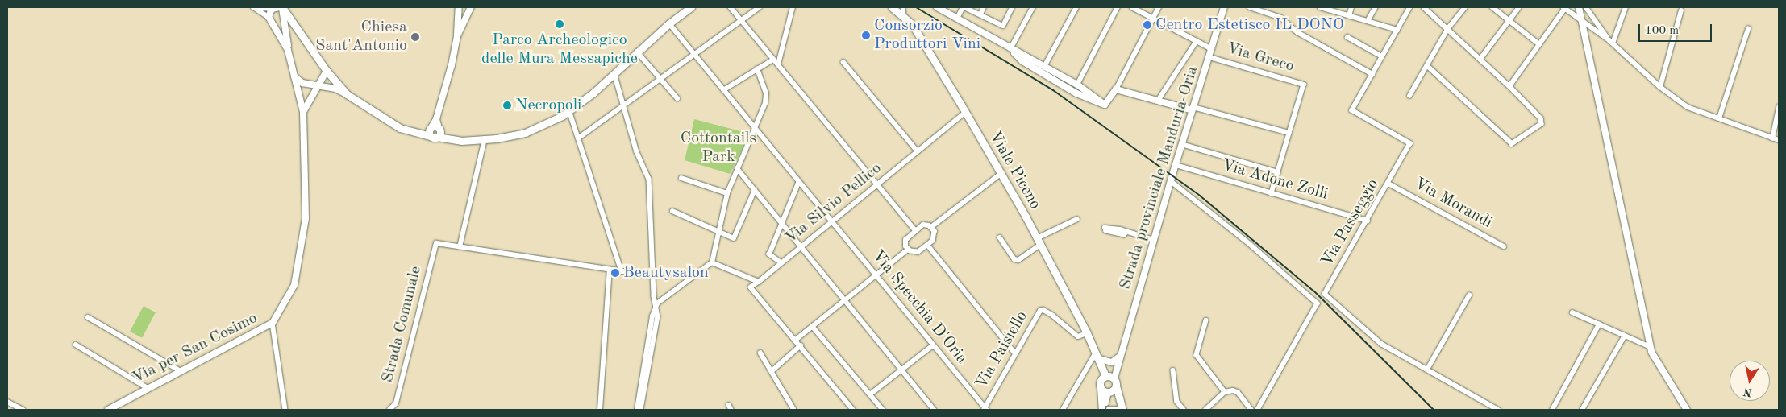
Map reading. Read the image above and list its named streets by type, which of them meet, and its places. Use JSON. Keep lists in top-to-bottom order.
{
  "streets": {
    "main road": ["Viale Piceno"],
    "street": [
      "Via Greco",
      "Strada provinciale Manduria-Oria",
      "Via Adone Zolli",
      "Via Silvio Pellico",
      "Via Morandi",
      "Via Passeggio",
      "Via Specchia D'Oria",
      "Strada Comunale",
      "Via per San Cosimo",
      "Via Paisiello"
    ]
  },
  "crossings": [
    ["Via Greco", "Strada provinciale Manduria-Oria"],
    ["Viale Piceno", "Strada provinciale Manduria-Oria"],
    ["Viale Piceno", "Via Silvio Pellico"],
    ["Viale Piceno", "Via Paisiello"],
    ["Strada provinciale Manduria-Oria", "Via Adone Zolli"],
    ["Via Adone Zolli", "Via Passeggio"],
    ["Via Silvio Pellico", "Via Specchia D'Oria"],
    ["Via Morandi", "Via Passeggio"],
    ["Via Specchia D'Oria", "Via Paisiello"]
  ],
  "parks": ["Cottontails Park"],
  "places": [
    "Parco Archeologico delle Mura Messapiche",
    "Centro Estetisco IL DONO",
    "Consorzio Produttori Vini",
    "Chiesa Sant'Antonio",
    "Necropoli",
    "Beautysalon"
  ],
  "scale_bar": "100 m",
  "north": "bottom"
}
